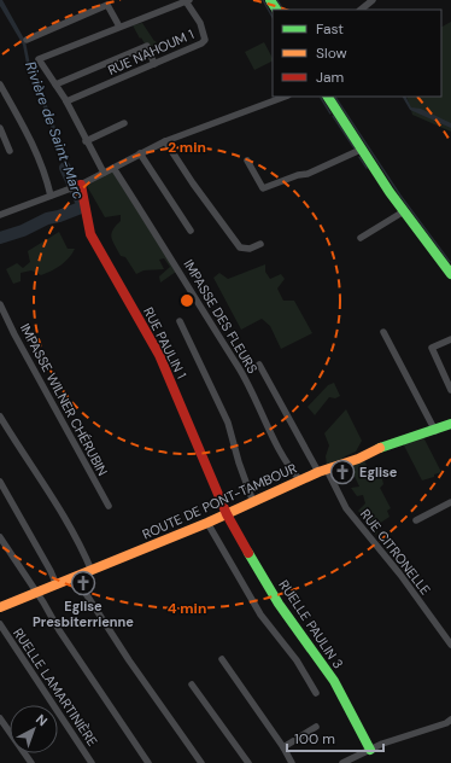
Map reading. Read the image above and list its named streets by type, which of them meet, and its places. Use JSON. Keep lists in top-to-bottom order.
{
  "streets": {
    "street": [
      "RUE NAHOUM 1",
      "IMPASSE DES FLEURS",
      "RUE PAULIN 1",
      "IMPASSE WILNER CHÉRUBIN",
      "ROUTE DE PONT-TAMBOUR",
      "RUE CITRONELLE",
      "RUELLE PAULIN 3",
      "RUELLE LAMARTINIÈRE"
    ]
  },
  "crossings": [
    ["IMPASSE DES FLEURS", "ROUTE DE PONT-TAMBOUR"],
    ["RUE PAULIN 1", "ROUTE DE PONT-TAMBOUR"],
    ["RUE PAULIN 1", "RUELLE PAULIN 3"],
    ["ROUTE DE PONT-TAMBOUR", "RUE CITRONELLE"],
    ["ROUTE DE PONT-TAMBOUR", "RUELLE PAULIN 3"]
  ],
  "water": ["Rivière de Saint-Marc"],
  "places": {
    "church": ["Eglise", "Eglise Presbiterrienne"]
  },
  "legend": ["Fast", "Slow", "Jam"],
  "scale_bar": "100 m",
  "north": "top right",
  "rings": ["2 min", "4 min"]
}
